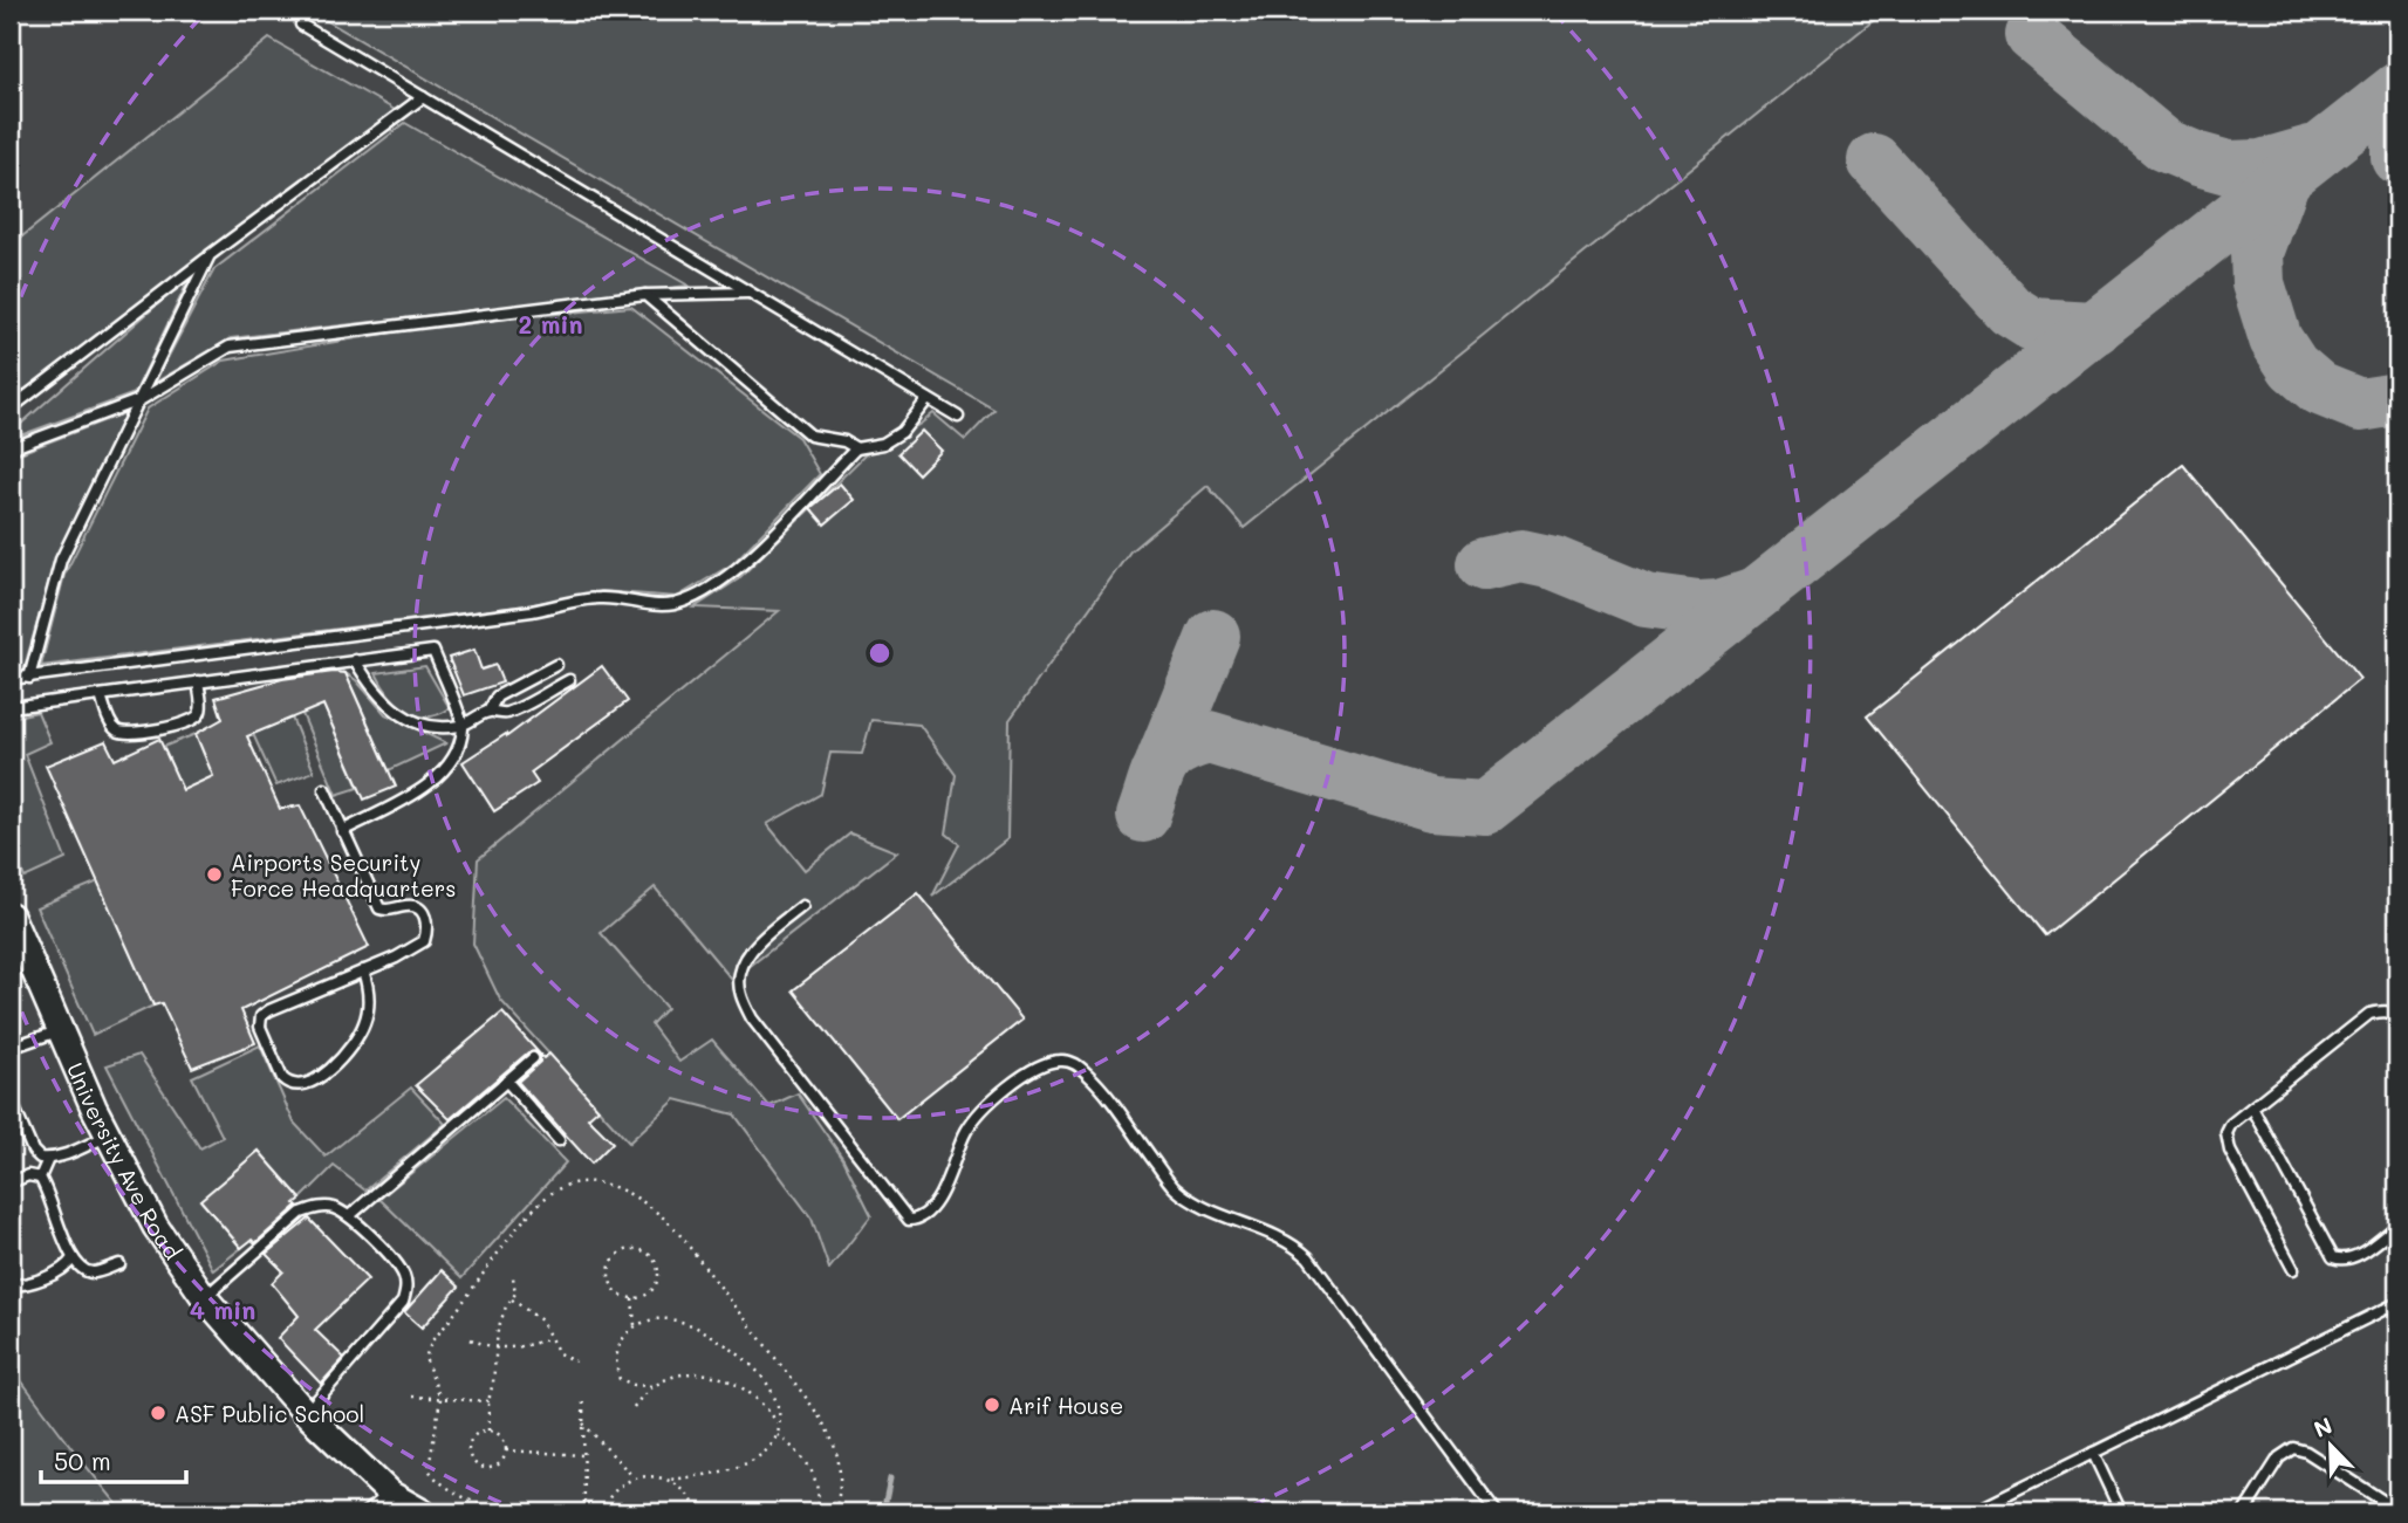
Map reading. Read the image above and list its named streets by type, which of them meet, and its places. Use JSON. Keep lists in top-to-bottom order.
{
  "streets": {
    "street": ["University Ave Road"]
  },
  "places": ["Airports Security Force Headquarters", "Arif House", "ASF Public School"],
  "scale_bar": "50 m",
  "north": "top left",
  "rings": ["2 min", "4 min"]
}
